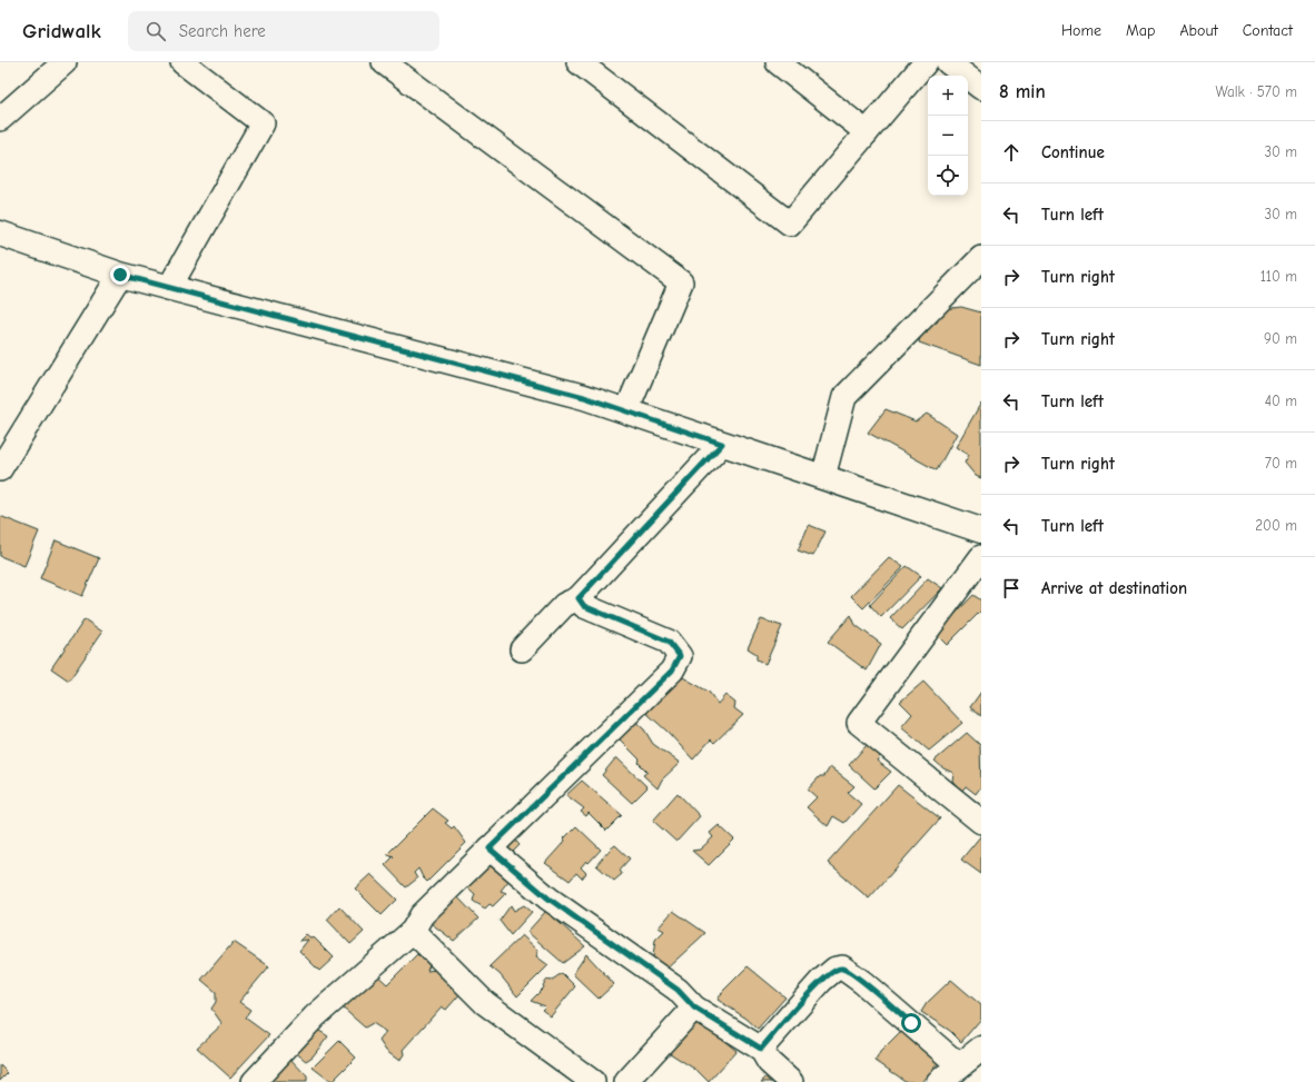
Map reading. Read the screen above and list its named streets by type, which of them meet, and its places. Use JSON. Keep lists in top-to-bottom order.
{
  "page": {
    "header": "Gridwalk",
    "search": "Search here",
    "nav": [
      "Home",
      "Map",
      "About",
      "Contact"
    ],
    "heading": ["8 min", "Walk · 570 m"],
    "map_buttons": ["+", "−"],
    "list": [
      ["Continue", "30 m"],
      ["Turn left", "30 m"],
      ["Turn right", "110 m"],
      ["Turn right", "90 m"],
      ["Turn left", "40 m"],
      ["Turn right", "70 m"],
      ["Turn left", "200 m"],
      "Arrive at destination"
    ]
  }
}
